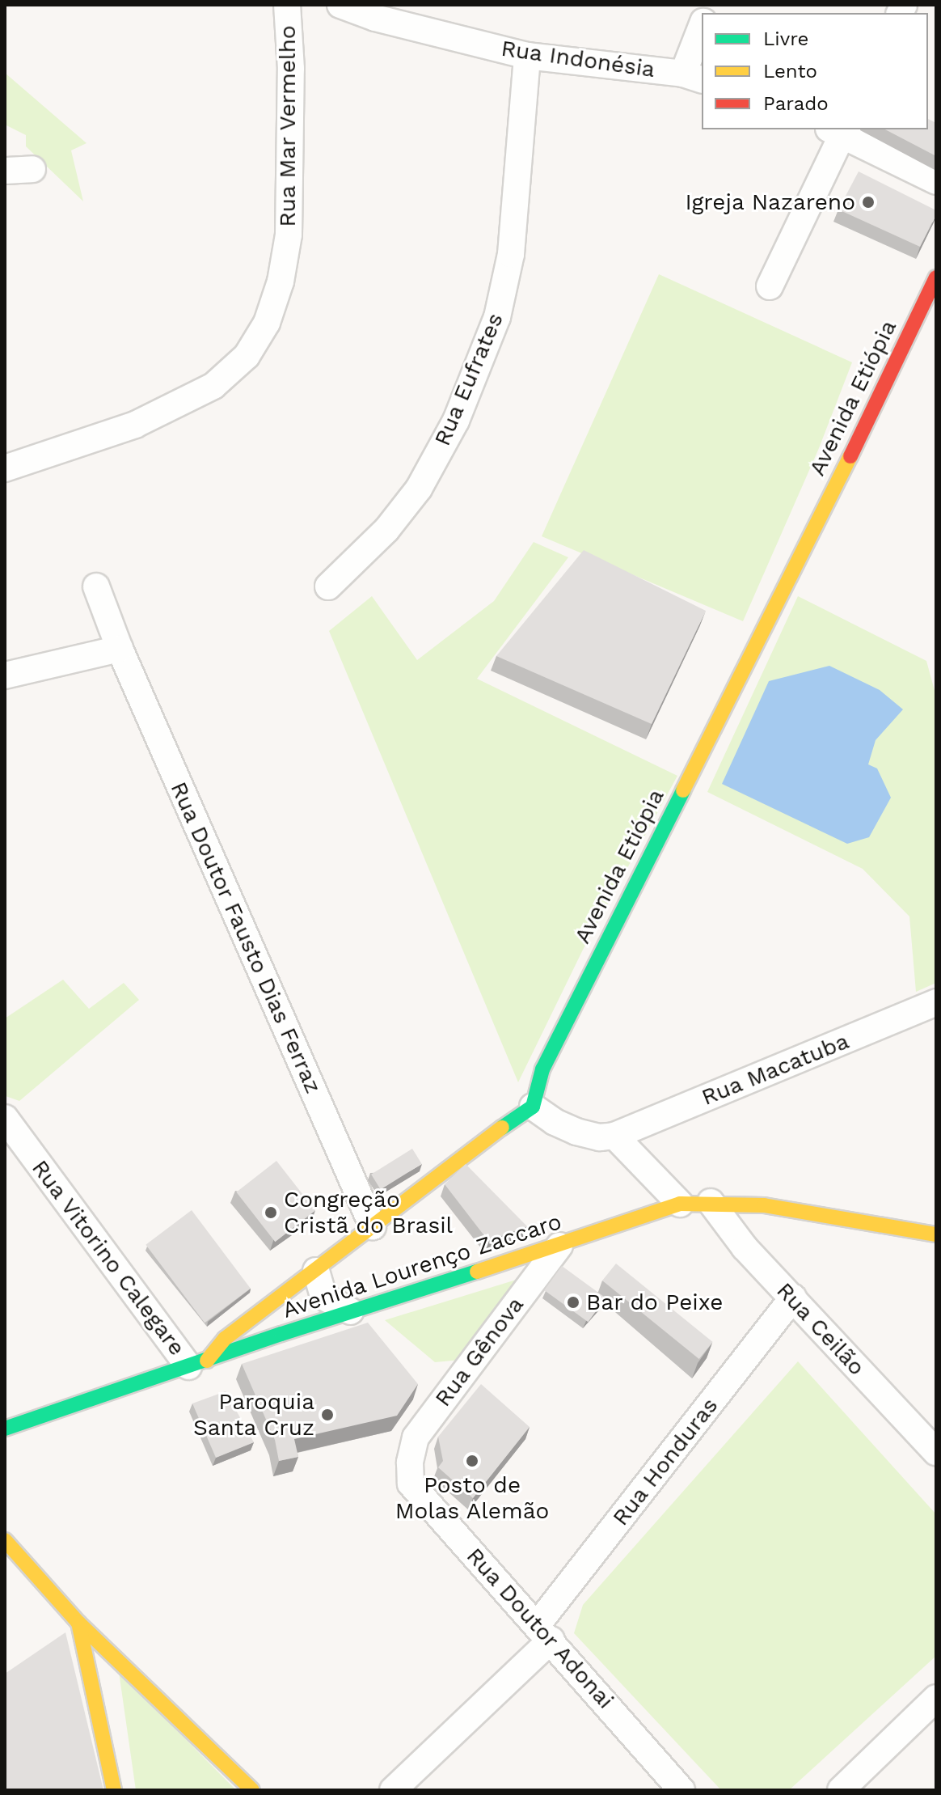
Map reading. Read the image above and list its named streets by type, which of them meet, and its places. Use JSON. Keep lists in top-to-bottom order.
{
  "streets": {
    "street": [
      "Rua Indonésia",
      "Rua Mar Vermelho",
      "Rua Eufrates",
      "Avenida Etiópia",
      "Rua Doutor Fausto Dias Ferraz",
      "Rua Macatuba",
      "Rua Vitorino Calegare",
      "Avenida Lourenço Zaccaro",
      "Rua Ceilão",
      "Rua Gênova",
      "Rua Honduras",
      "Rua Doutor Adonai"
    ]
  },
  "crossings": [
    ["Rua Indonésia", "Rua Eufrates"],
    ["Rua Vitorino Calegare", "Avenida Lourenço Zaccaro"],
    ["Avenida Lourenço Zaccaro", "Rua Ceilão"],
    ["Avenida Lourenço Zaccaro", "Rua Gênova"],
    ["Rua Ceilão", "Rua Honduras"],
    ["Rua Gênova", "Rua Doutor Adonai"],
    ["Rua Honduras", "Rua Doutor Adonai"]
  ],
  "places": [
    "Igreja Nazareno",
    "Congreção Cristã do Brasil",
    "Bar do Peixe",
    "Paroquia Santa Cruz",
    "Posto de Molas Alemão"
  ],
  "legend": ["Livre", "Lento", "Parado"]
}
